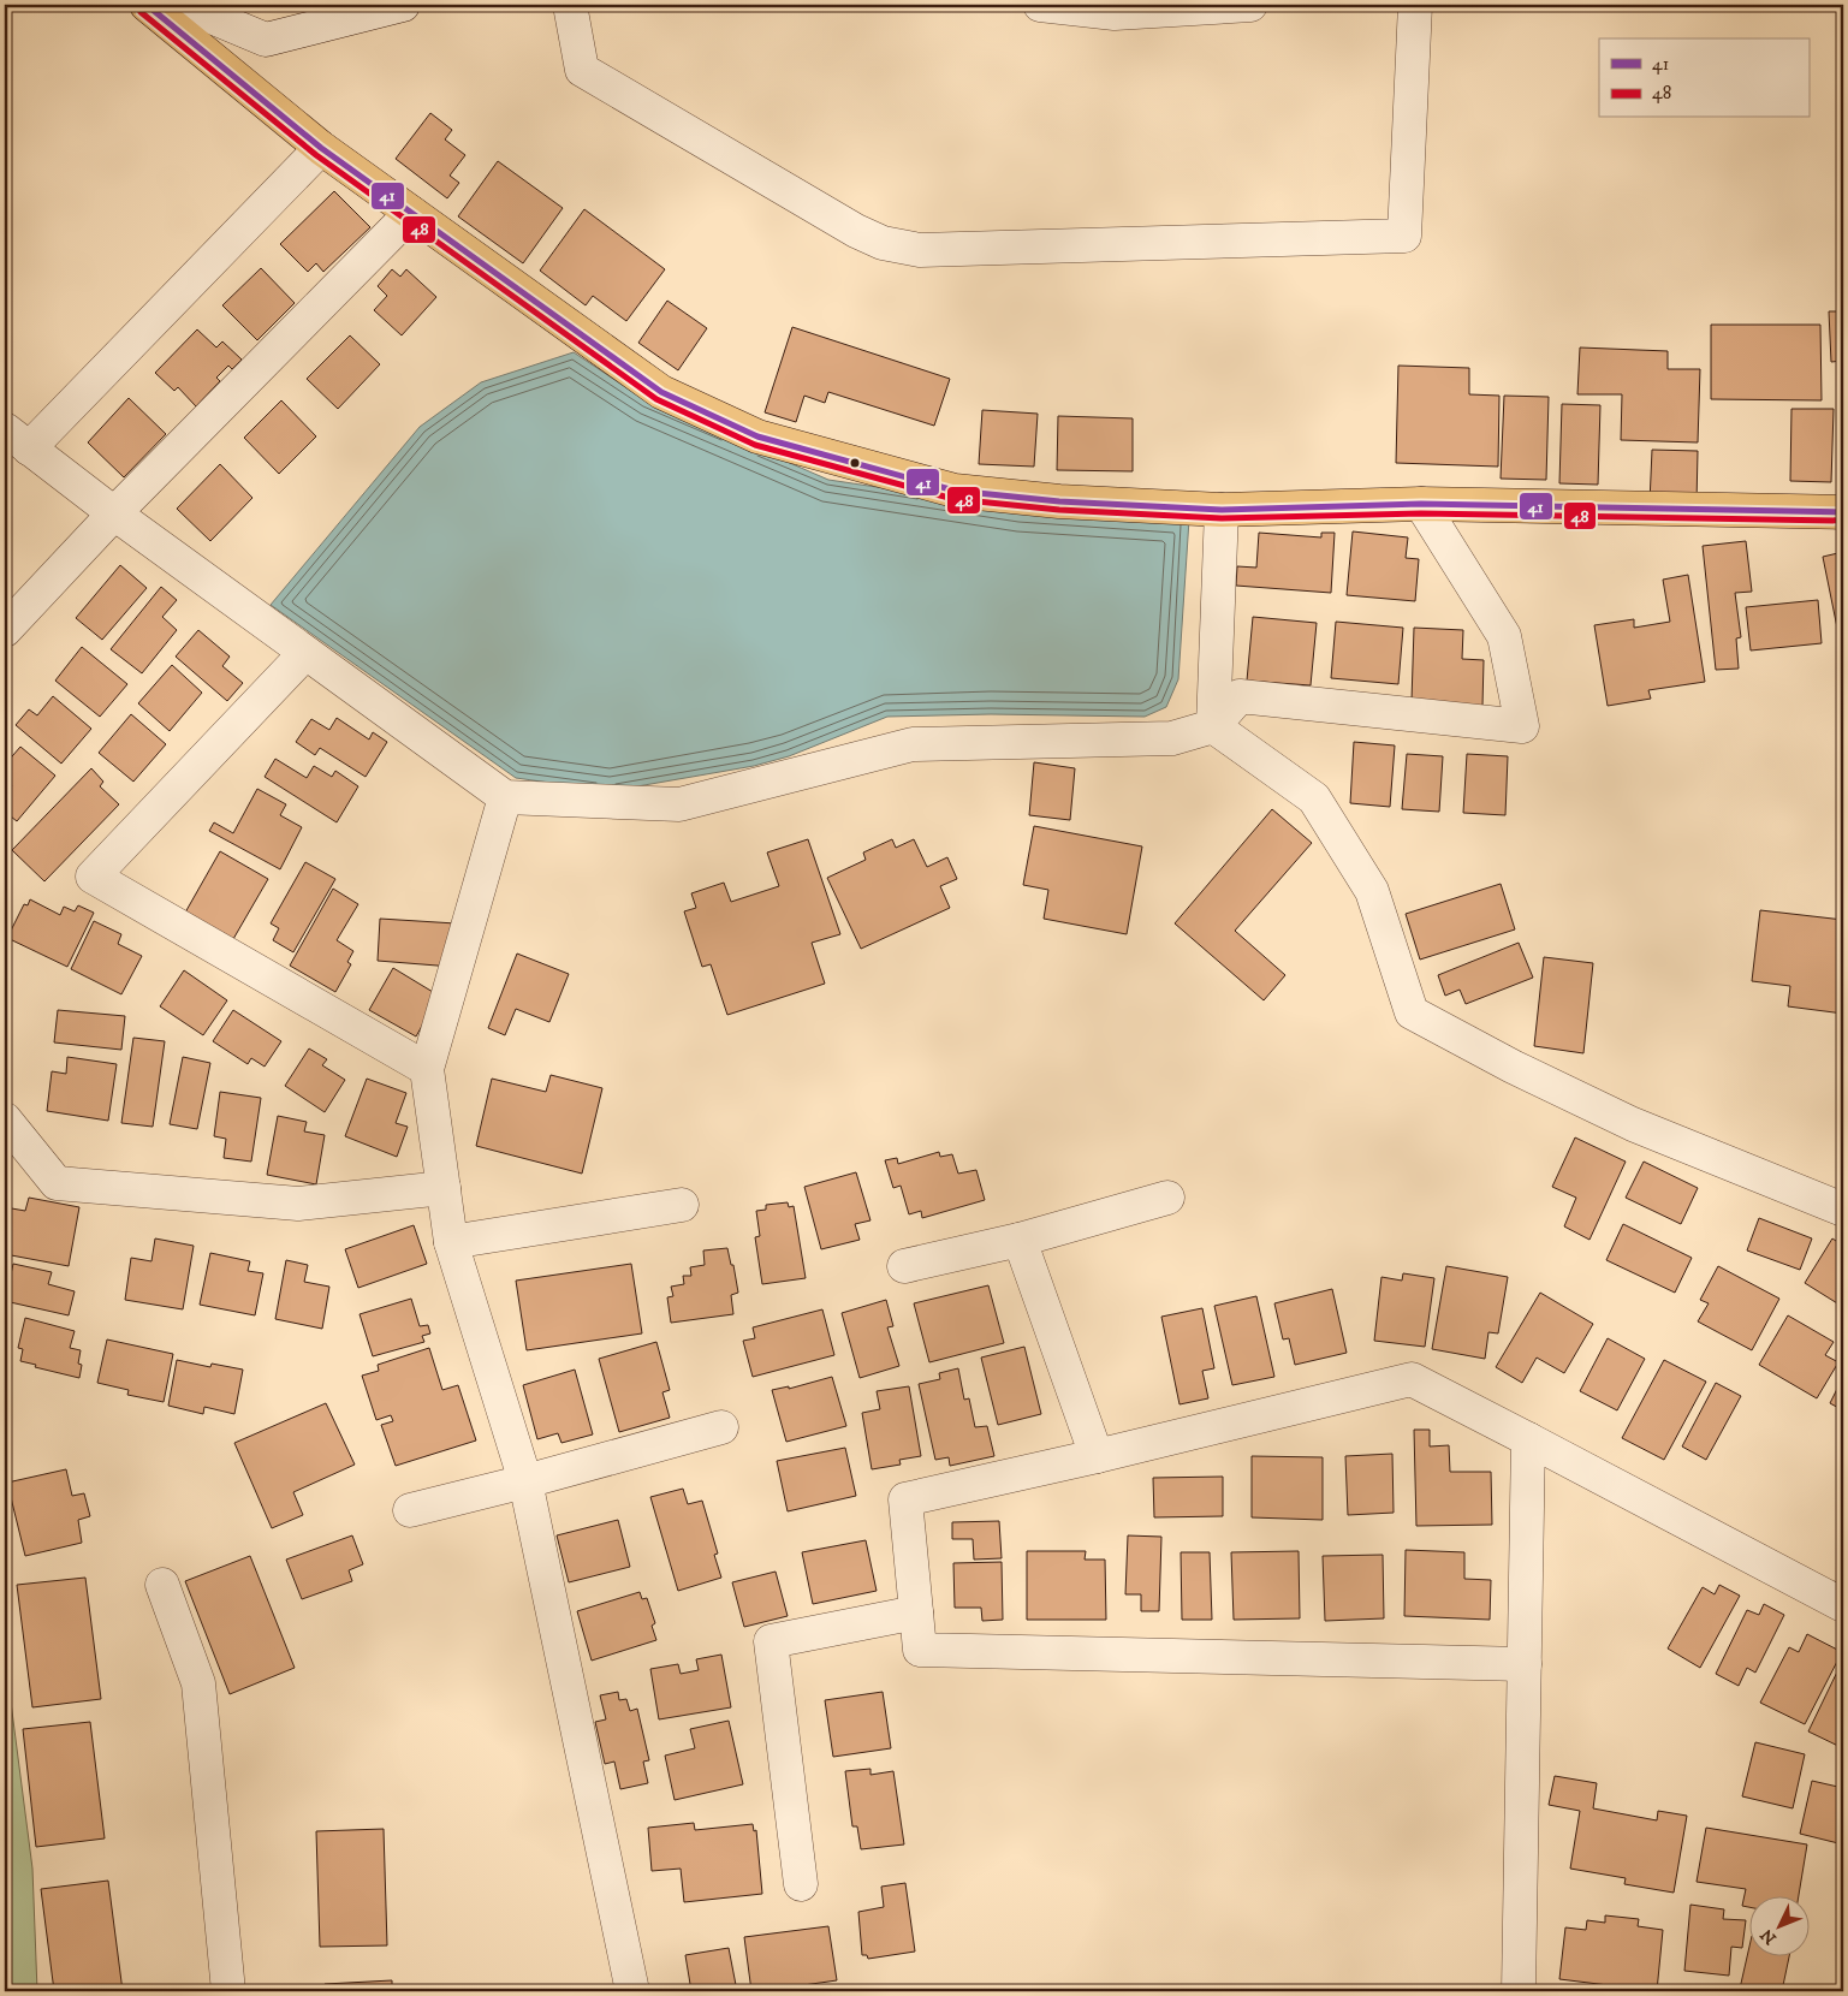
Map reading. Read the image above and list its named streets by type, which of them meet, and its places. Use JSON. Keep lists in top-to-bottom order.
{
  "lines": ["transit line 41", "transit line 48"],
  "legend": ["41", "48"],
  "north": "bottom left"
}
